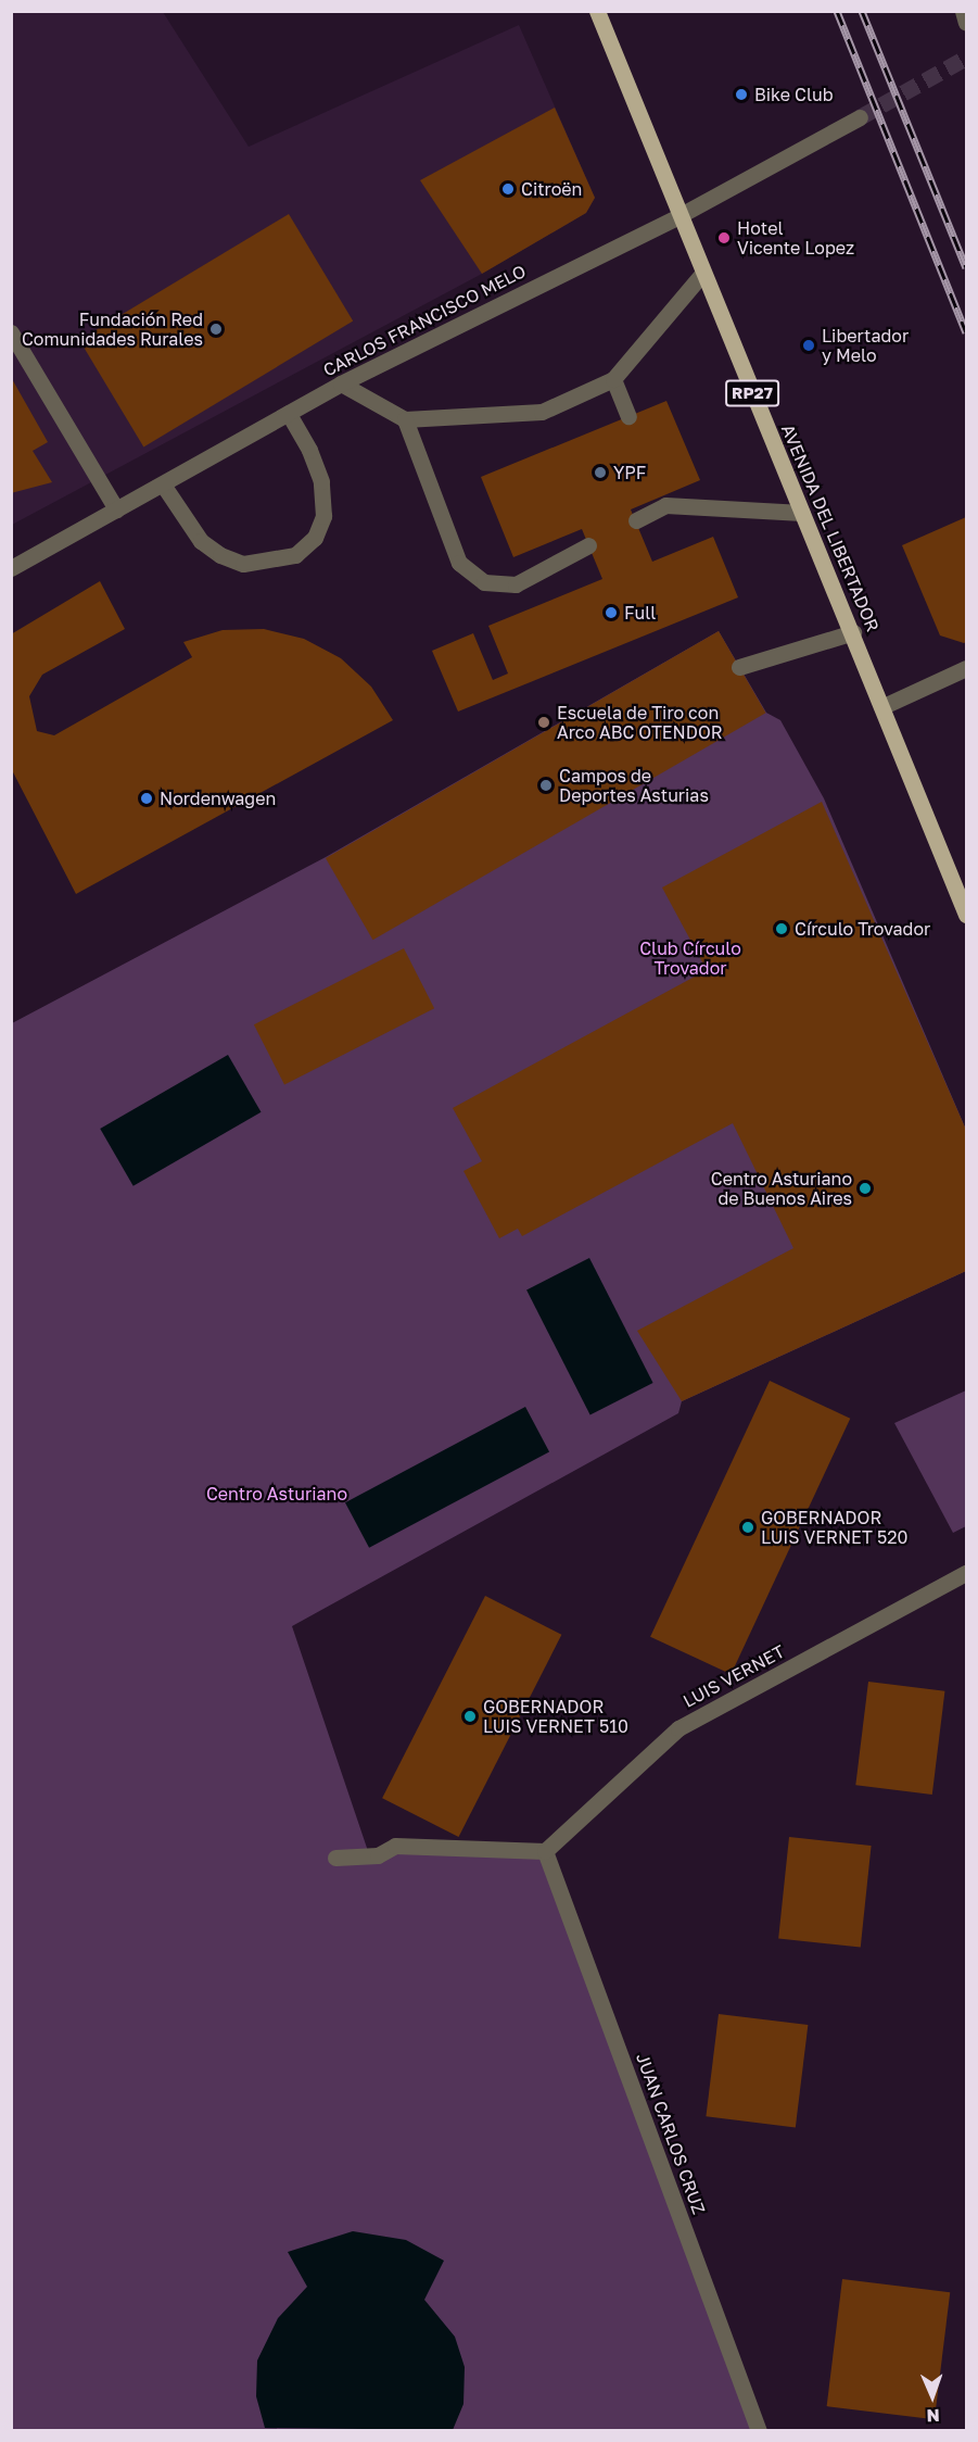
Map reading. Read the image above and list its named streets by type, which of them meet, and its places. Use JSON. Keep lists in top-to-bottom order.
{
  "streets": {
    "main road": ["RP27", "AVENIDA DEL LIBERTADOR"],
    "street": ["CARLOS FRANCISCO MELO", "LUIS VERNET", "JUAN CARLOS CRUZ"]
  },
  "crossings": [
    ["CARLOS FRANCISCO MELO", "AVENIDA DEL LIBERTADOR"],
    ["LUIS VERNET", "JUAN CARLOS CRUZ"]
  ],
  "parks": ["Club Círculo Trovador", "Centro Asturiano"],
  "places": [
    "Bike Club",
    "Citroën",
    "Hotel Vicente Lopez",
    "Fundación Red Comunidades Rurales",
    "Libertador y Melo",
    "YPF",
    "Full",
    "Escuela de Tiro con Arco ABC OTENDOR",
    "Campos de Deportes Asturias",
    "Nordenwagen",
    "Círculo Trovador",
    "Centro Asturiano de Buenos Aires",
    "GOBERNADOR LUIS VERNET 520",
    "GOBERNADOR LUIS VERNET 510"
  ],
  "north": "bottom"
}
